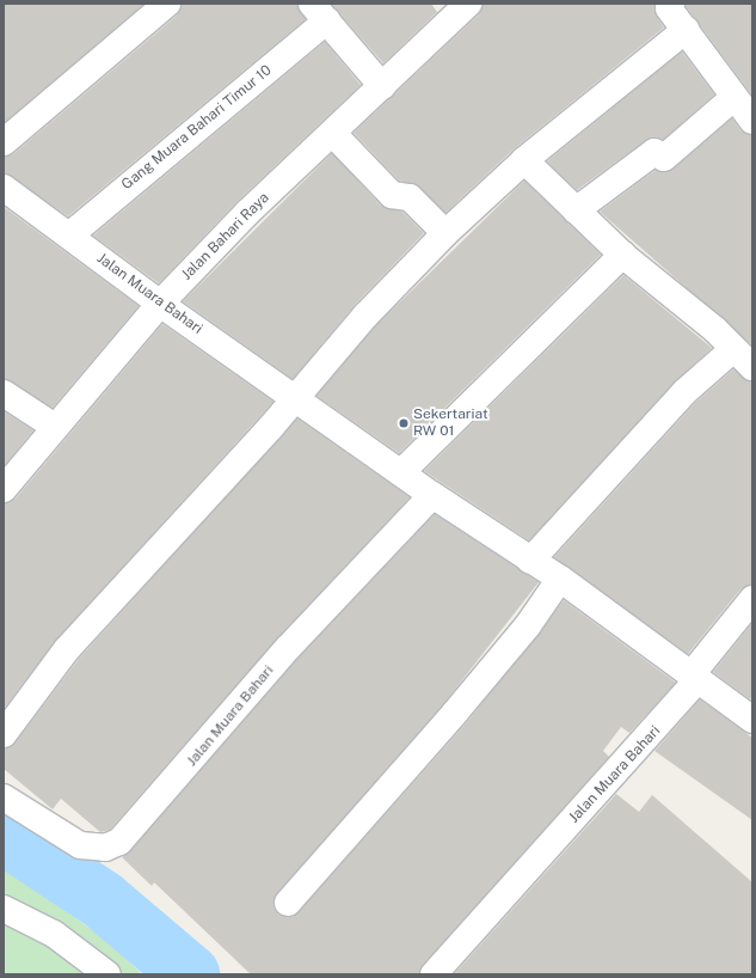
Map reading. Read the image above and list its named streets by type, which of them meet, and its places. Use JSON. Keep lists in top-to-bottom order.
{
  "streets": {
    "street": ["Gang Muara Bahari Timur 10", "Jalan Bahari Raya", "Jalan Muara Bahari"]
  },
  "crossings": [
    ["Gang Muara Bahari Timur 10", "Jalan Muara Bahari"],
    ["Jalan Bahari Raya", "Jalan Muara Bahari"]
  ],
  "places": ["Sekertariat RW 01"]
}
